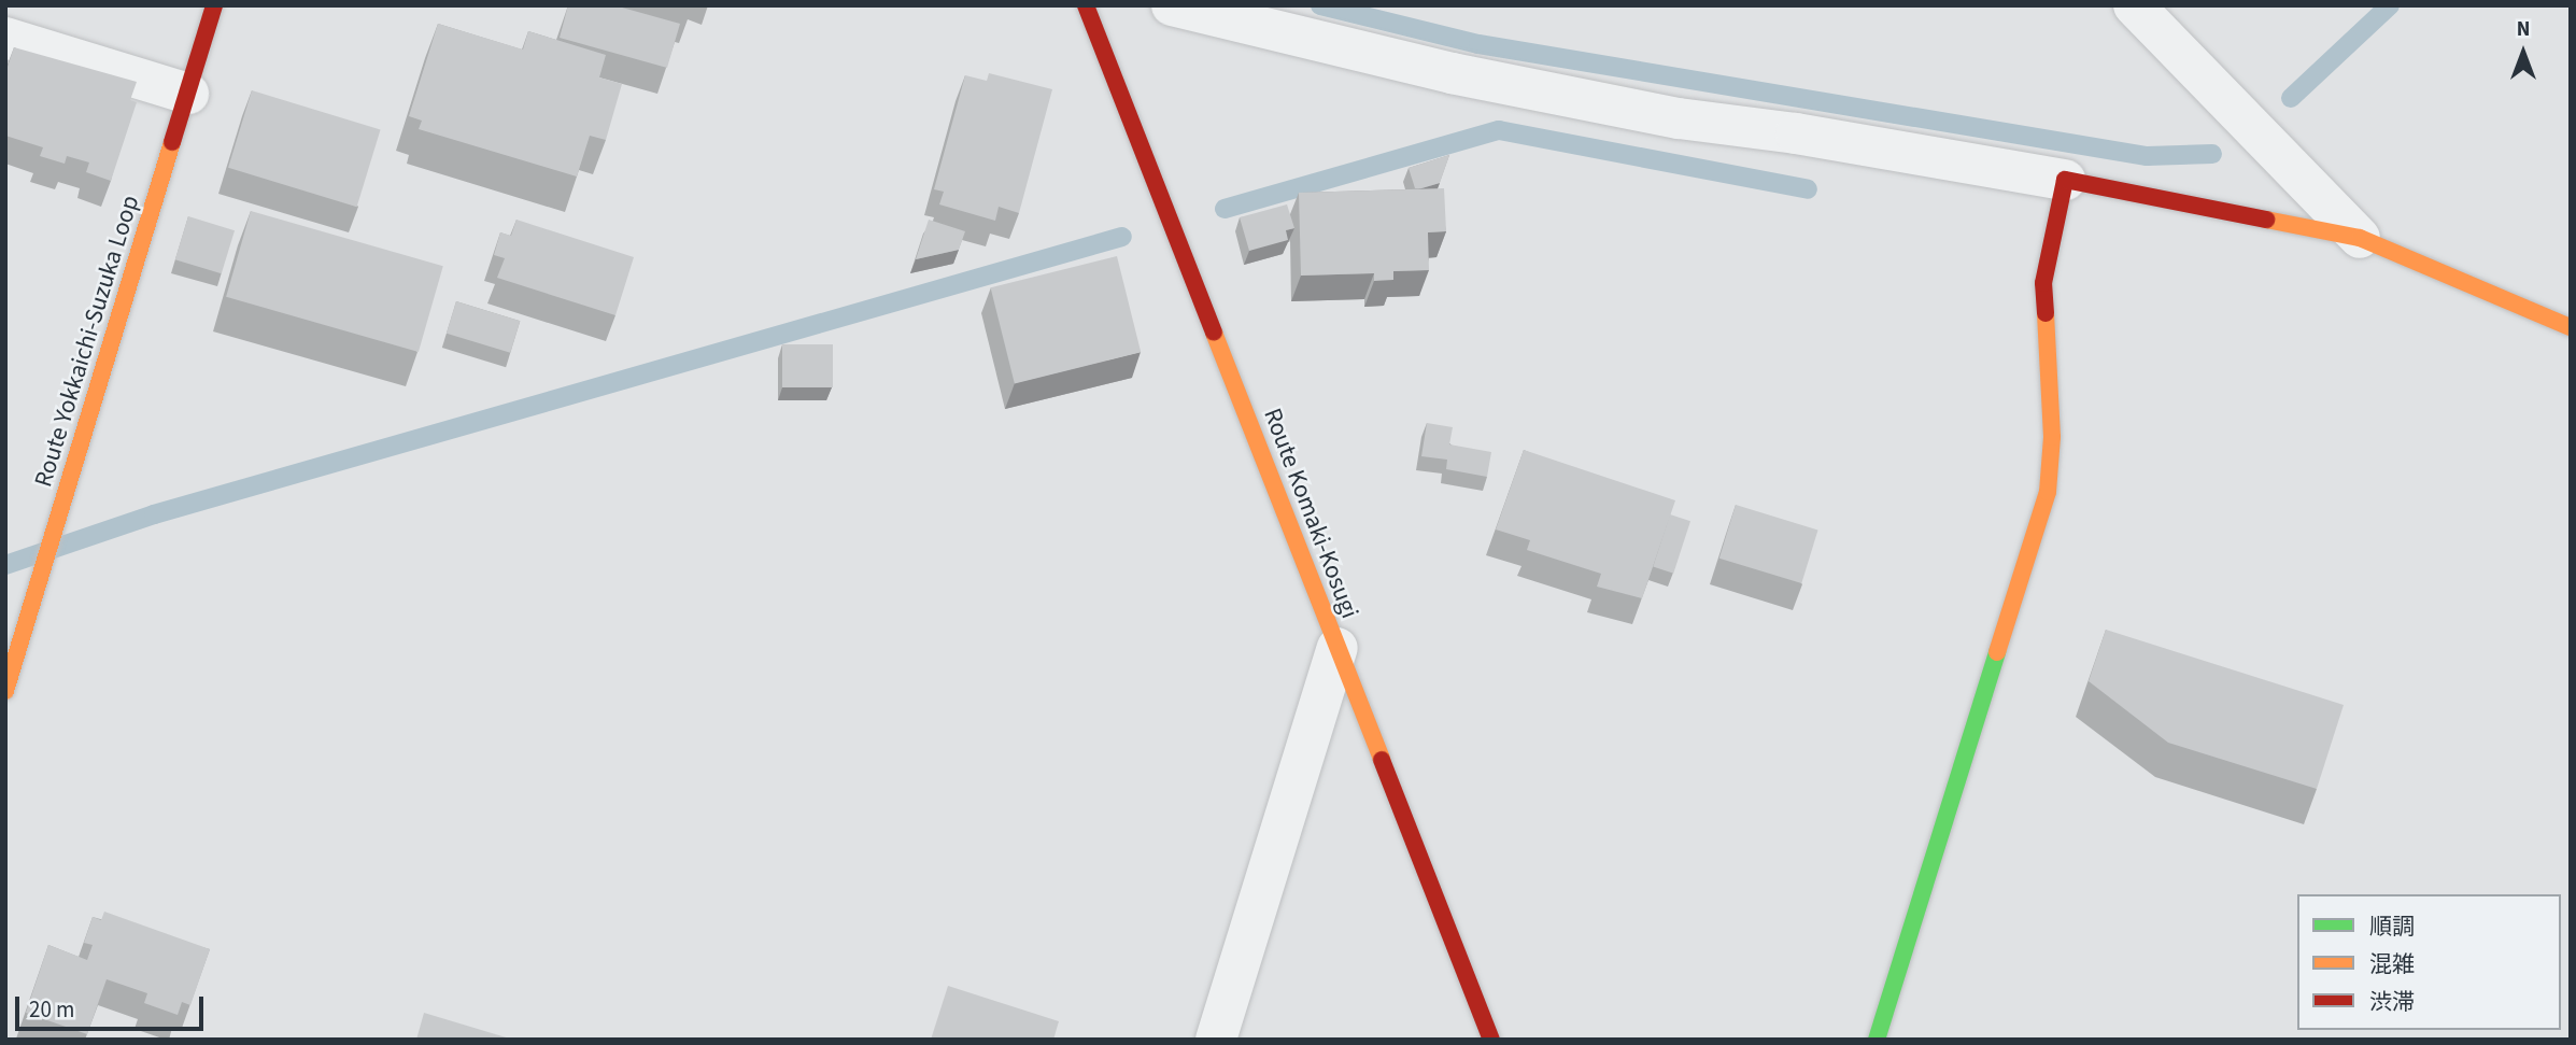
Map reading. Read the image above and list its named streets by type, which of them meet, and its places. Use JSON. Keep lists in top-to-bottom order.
{
  "streets": {
    "main road": ["Route Yokkaichi-Suzuka Loop", "Route Komaki-Kosugi"]
  },
  "legend": ["順調", "混雑", "渋滞"],
  "scale_bar": "20 m",
  "north": "top"
}
